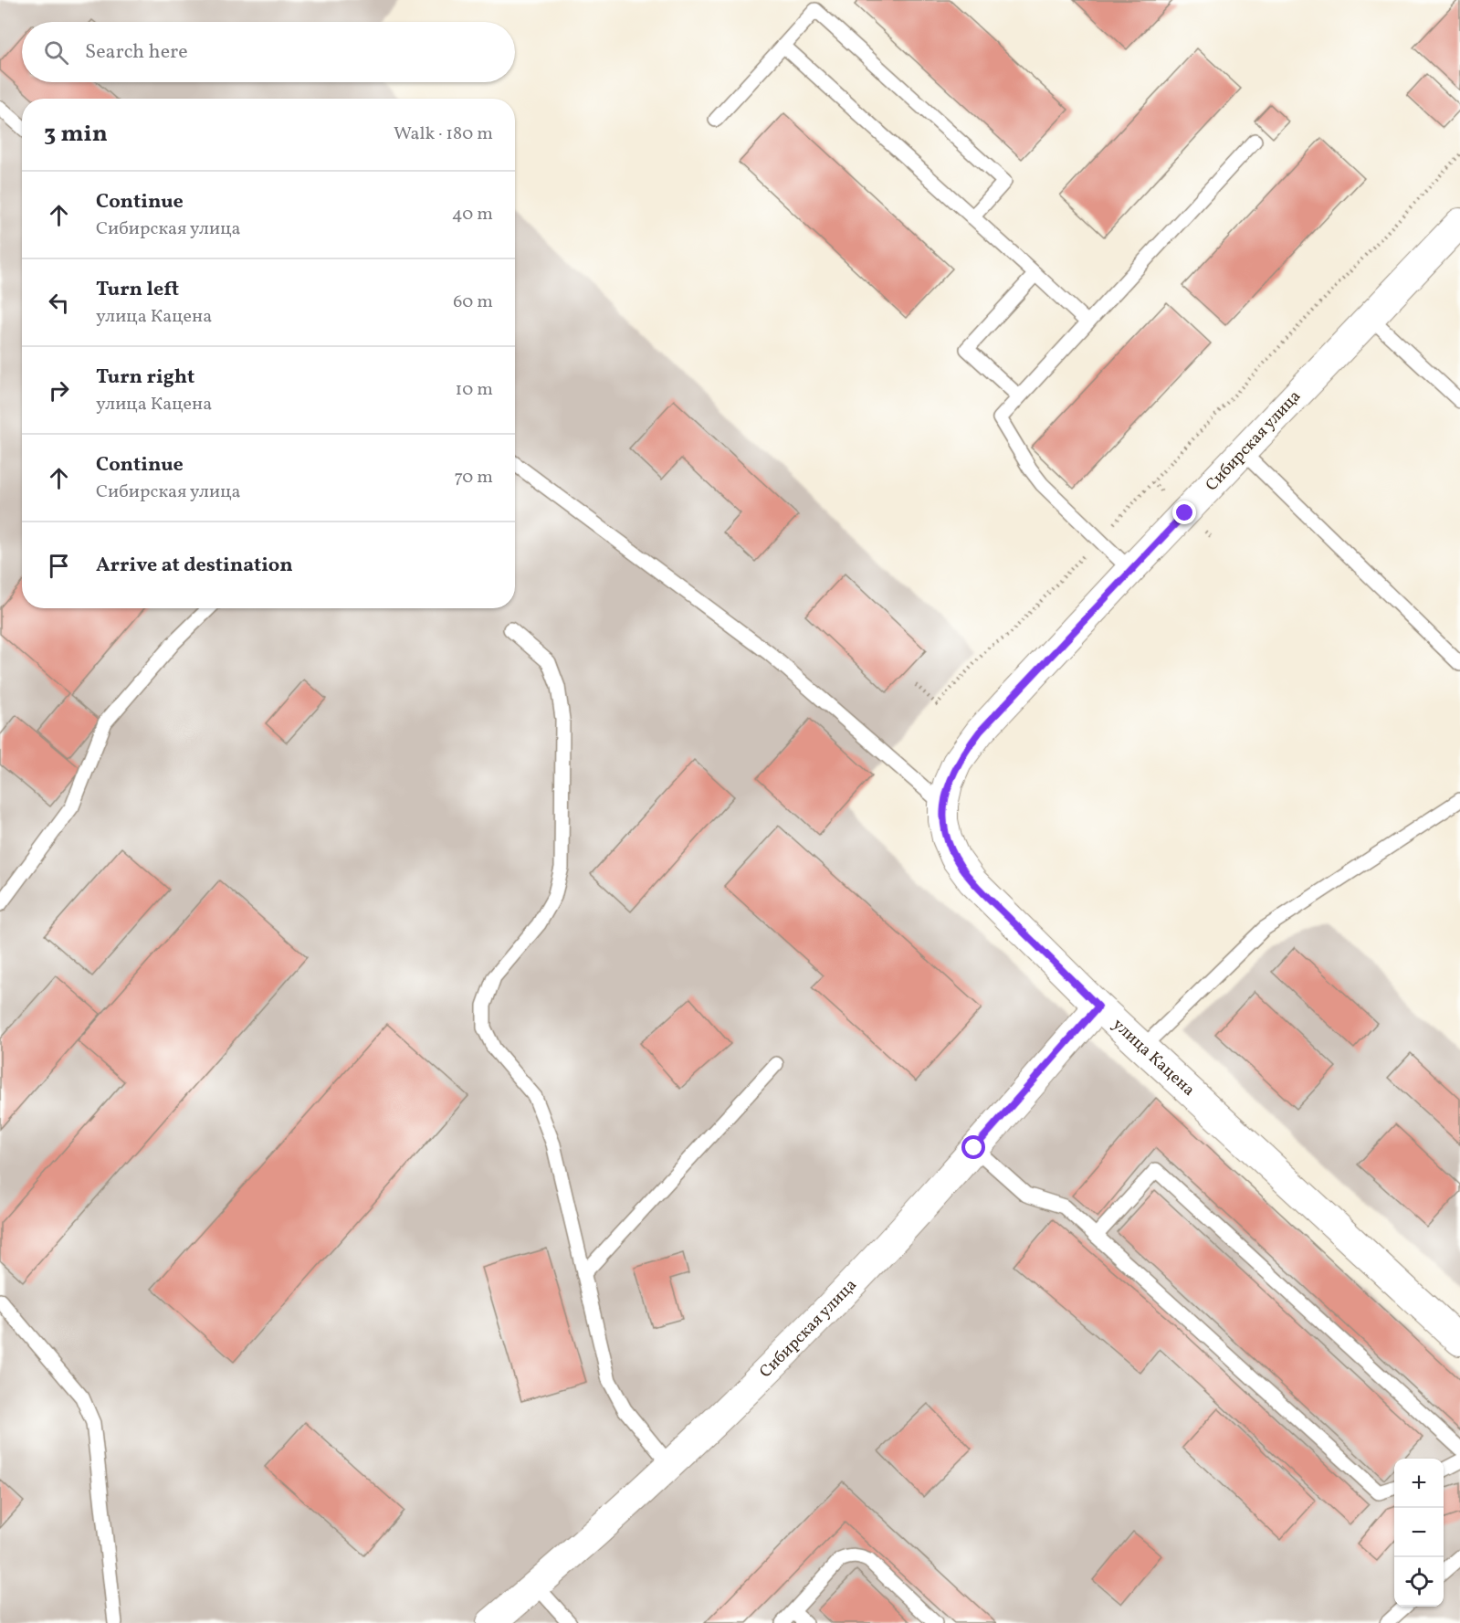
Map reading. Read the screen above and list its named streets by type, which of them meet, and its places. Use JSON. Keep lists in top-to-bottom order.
{
  "streets": {
    "street": ["Сибирская улица", "улица Кацена"]
  },
  "crossings": [
    ["Сибирская улица", "улица Кацена"]
  ],
  "page": {
    "search": "Search here",
    "heading": ["3 min", "Walk · 180 m"],
    "list": [
      ["Continue", "Сибирская улица", "40 m"],
      ["Turn left", "улица Кацена", "60 m"],
      ["Turn right", "улица Кацена", "10 m"],
      ["Continue", "Сибирская улица", "70 m"],
      "Arrive at destination"
    ],
    "map_buttons": ["+", "−"]
  }
}
